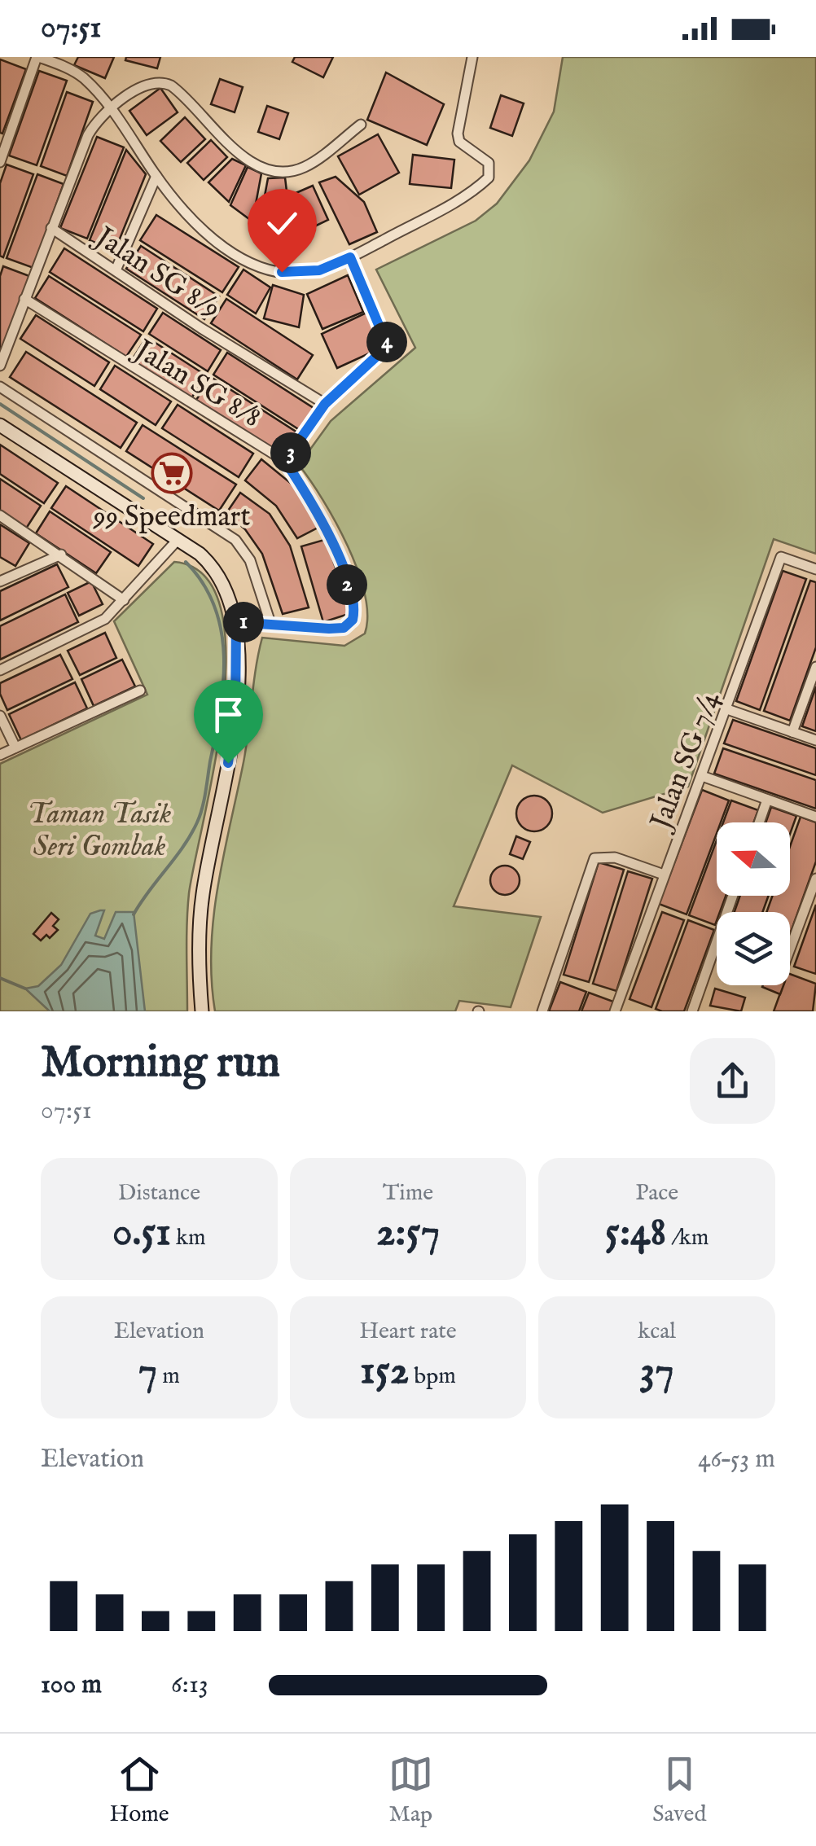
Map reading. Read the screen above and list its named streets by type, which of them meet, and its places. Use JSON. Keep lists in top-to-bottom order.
{
  "streets": {
    "street": ["Jalan SG 8/9", "Jalan SG 8/8", "Jalan SG 7/4"]
  },
  "parks": ["Taman Tasik Seri Gombak"],
  "places": {
    "supermarket": ["99 Speedmart"]
  },
  "north": "left",
  "page": {
    "status": "07:51",
    "pins": [
      "4",
      "3",
      "2",
      "1"
    ],
    "heading": ["Morning run", "07:51"],
    "stats": [
      ["Distance", "0.51 km"],
      ["Time", "2:57"],
      ["Pace", "5:48 /km"],
      ["Elevation", "7 m"],
      ["Heart rate", "152 bpm"],
      ["kcal", "37"]
    ],
    "chart": ["Elevation", "46–53 m"],
    "list": [
      {
        "name": "100 m",
        "note": "6:13"
      }
    ],
    "tabs": ["Home", "Map", "Saved"]
  }
}
